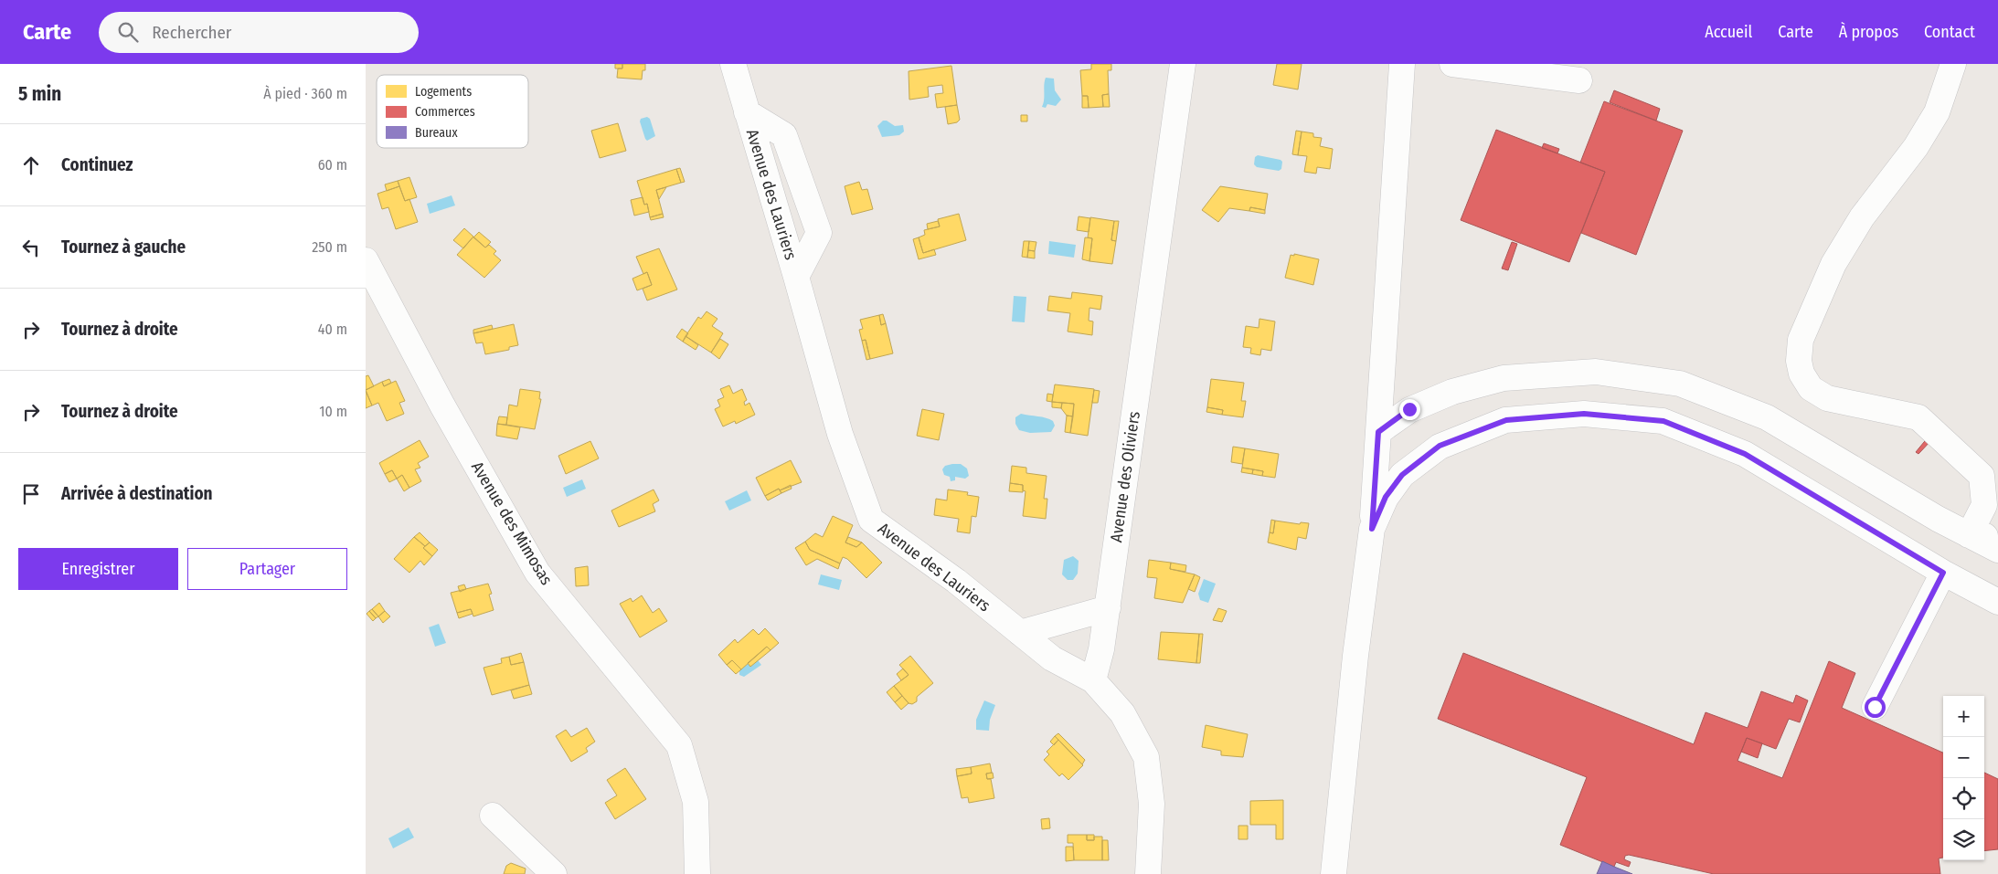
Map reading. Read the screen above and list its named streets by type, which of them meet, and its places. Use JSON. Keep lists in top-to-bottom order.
{
  "streets": {
    "street": ["Avenue des Lauriers", "Avenue des Oliviers", "Avenue des Mimosas"]
  },
  "crossings": [
    ["Avenue des Lauriers", "Avenue des Oliviers"]
  ],
  "legend": ["Logements", "Commerces", "Bureaux"],
  "page": {
    "header": "Carte",
    "search": "Rechercher",
    "nav": [
      "Accueil",
      "Carte",
      "À propos",
      "Contact"
    ],
    "heading": ["5 min", "À pied · 360 m"],
    "list": [
      ["Continuez", "60 m"],
      ["Tournez à gauche", "250 m"],
      ["Tournez à droite", "40 m"],
      ["Tournez à droite", "10 m"],
      "Arrivée à destination"
    ],
    "buttons": ["Enregistrer", "Partager"],
    "map_buttons": ["+", "−"]
  }
}
